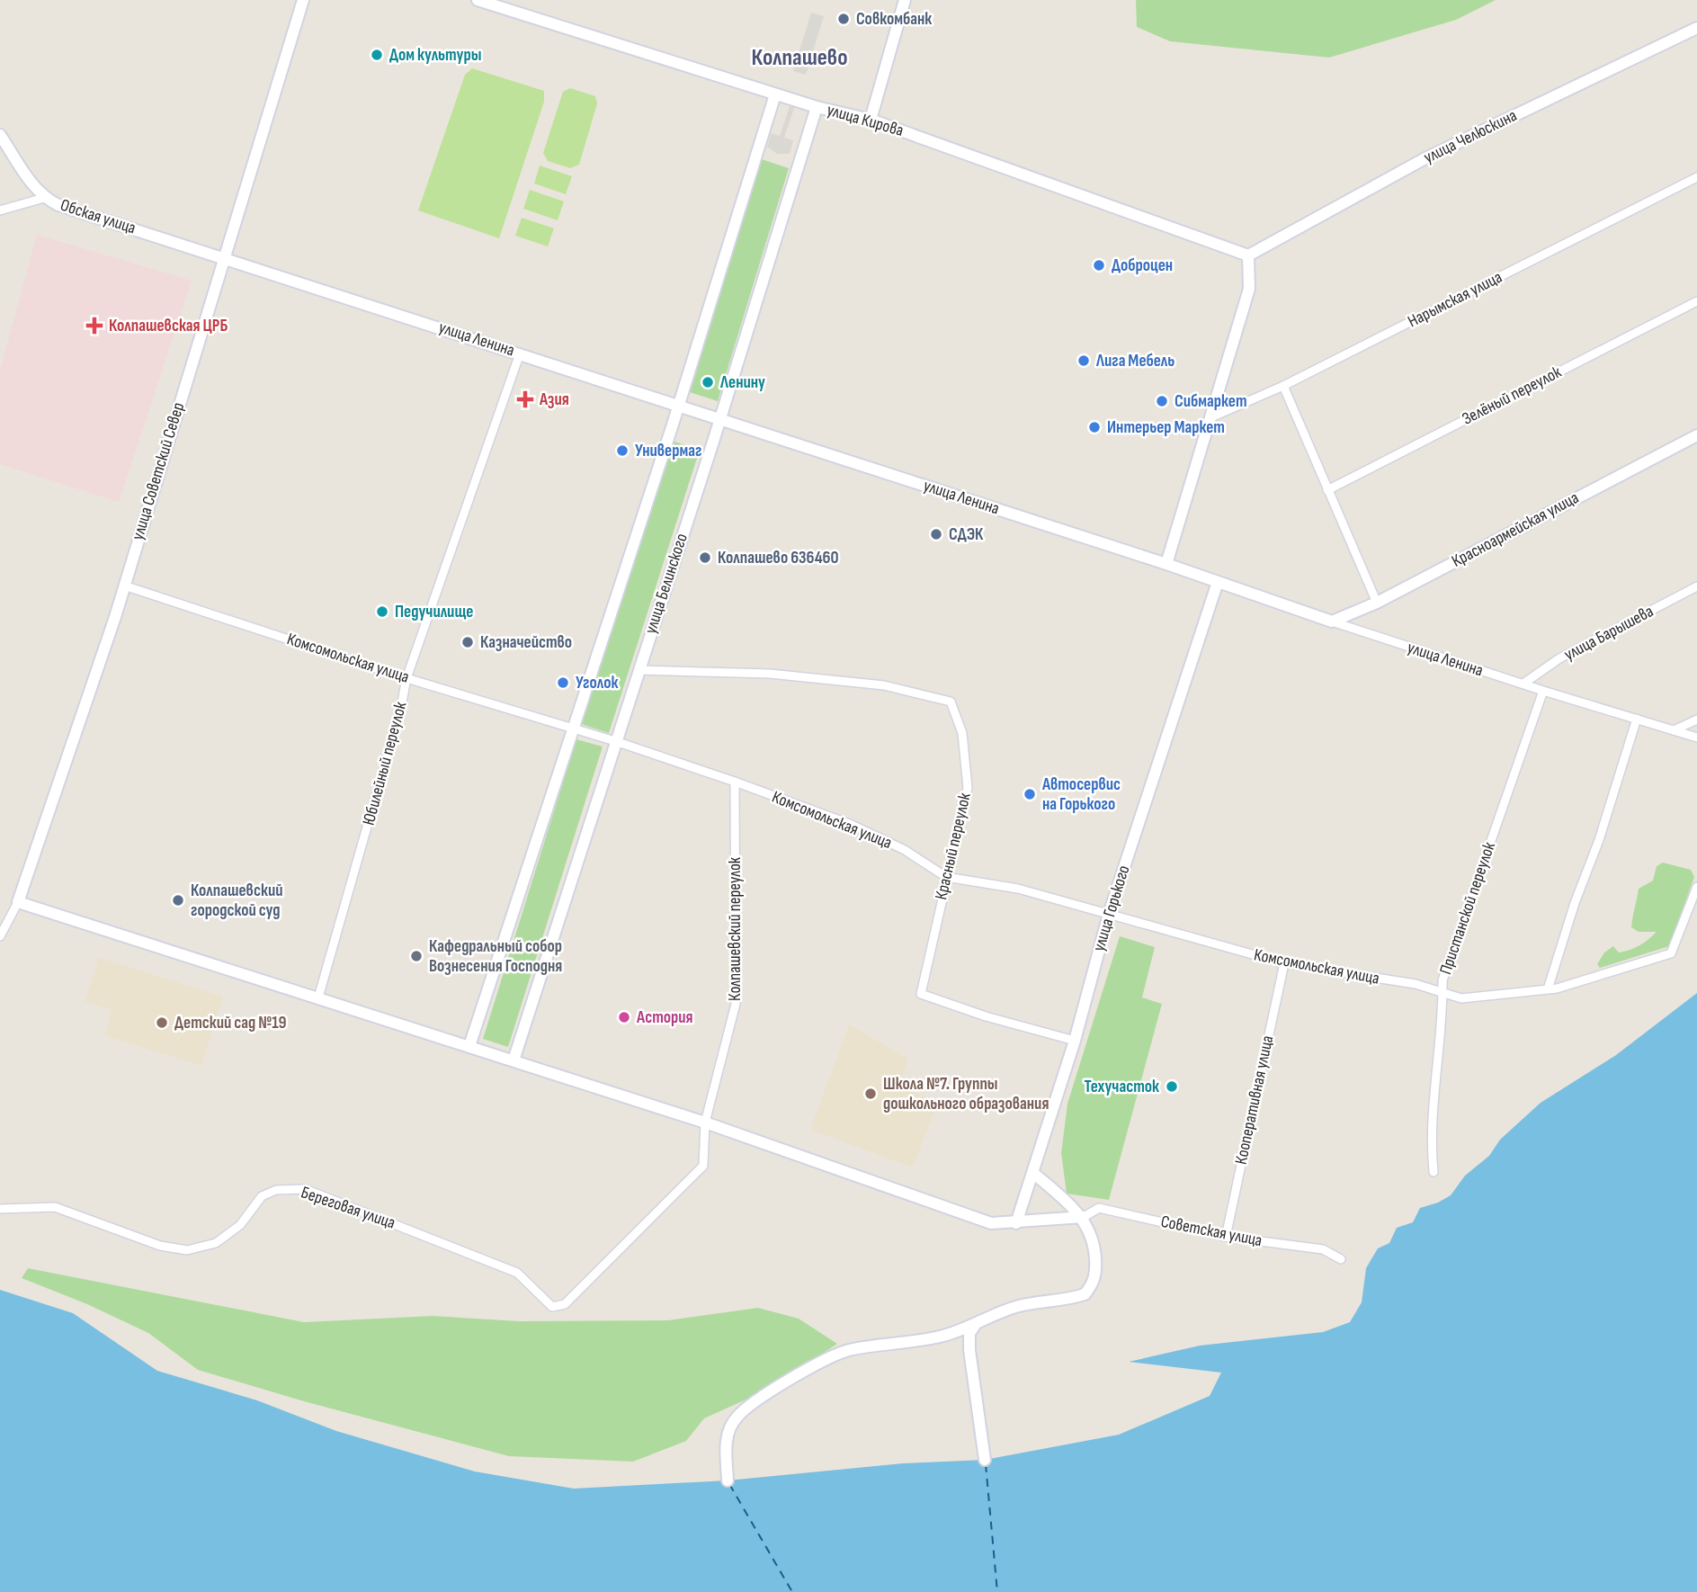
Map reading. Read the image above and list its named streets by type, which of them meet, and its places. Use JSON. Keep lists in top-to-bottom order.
{
  "streets": {
    "street": [
      "улица Кирова",
      "улица Челюскина",
      "Обская улица",
      "Нарымская улица",
      "улица Ленина",
      "Зелёный переулок",
      "улица Советский Север",
      "Красноармейская улица",
      "улица Белинского",
      "улица Барышева",
      "Комсомольская улица",
      "Юбилейный переулок",
      "Красный переулок",
      "улица Горького",
      "Пристанской переулок",
      "Колпашевский переулок",
      "Кооперативная улица",
      "Береговая улица",
      "Советская улица"
    ]
  },
  "crossings": [
    ["улица Кирова", "улица Челюскина"],
    ["улица Кирова", "улица Белинского"],
    ["Обская улица", "улица Ленина"],
    ["Обская улица", "улица Советский Север"],
    ["улица Ленина", "улица Советский Север"],
    ["улица Ленина", "Красноармейская улица"],
    ["улица Ленина", "улица Белинского"],
    ["улица Ленина", "улица Барышева"],
    ["улица Ленина", "Юбилейный переулок"],
    ["улица Ленина", "улица Горького"],
    ["улица Ленина", "Пристанской переулок"],
    ["улица Советский Север", "Комсомольская улица"],
    ["улица Белинского", "Комсомольская улица"],
    ["улица Белинского", "Красный переулок"],
    ["Комсомольская улица", "Юбилейный переулок"],
    ["Комсомольская улица", "Красный переулок"],
    ["Комсомольская улица", "улица Горького"],
    ["Комсомольская улица", "Пристанской переулок"],
    ["Комсомольская улица", "Колпашевский переулок"],
    ["Комсомольская улица", "Кооперативная улица"],
    ["Красный переулок", "улица Горького"],
    ["Колпашевский переулок", "Береговая улица"],
    ["Кооперативная улица", "Советская улица"]
  ],
  "districts": ["Колпашево"],
  "places": {
    "other": [
      "Совкомбанк",
      "Дом культуры",
      "Доброцен",
      "Лига Мебель",
      "Ленину",
      "Сибмаркет",
      "Интерьер Маркет",
      "Универмаг",
      "СДЭК",
      "Колпашево 636460",
      "Педучилище",
      "Казначейство",
      "Уголок",
      "Автосервис на Горького",
      "Колпашевский городской суд",
      "Кафедральный собор Вознесения Господня",
      "Астория",
      "Детский сад №19",
      "Техучасток",
      "Школа №7. Группы дошкольного образования"
    ],
    "health": ["Колпашевская ЦРБ", "Азия"]
  }
}
